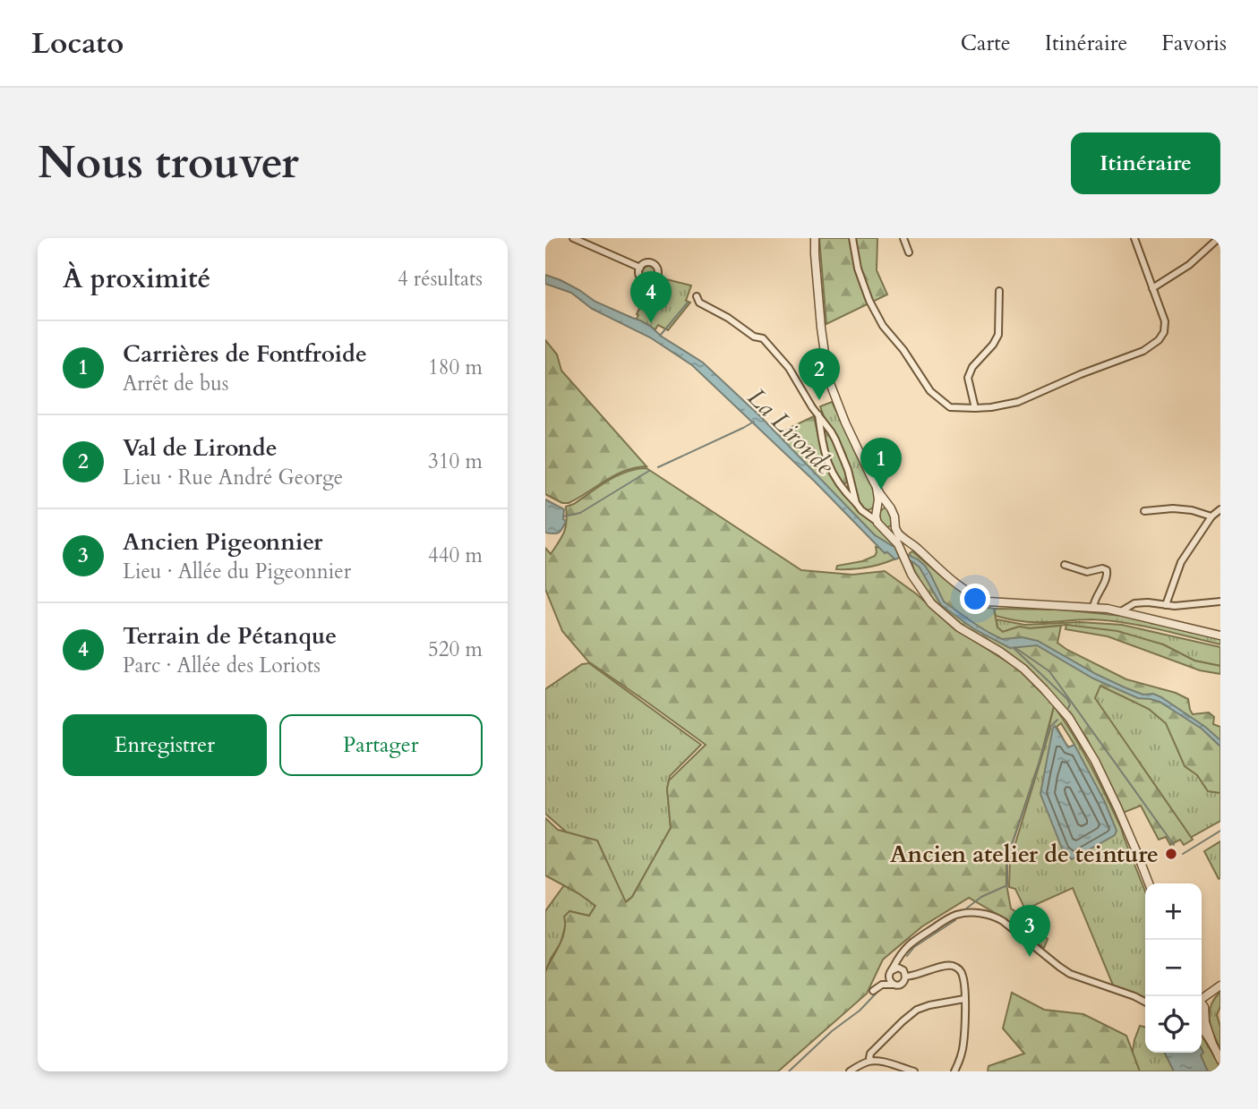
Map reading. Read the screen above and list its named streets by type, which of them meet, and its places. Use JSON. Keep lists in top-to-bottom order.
{
  "water": ["La Lironde"],
  "places": ["Ancien atelier de teinture"],
  "page": {
    "header": "Locato",
    "nav": ["Carte", "Itinéraire", "Favoris"],
    "buttons": [
      "Itinéraire",
      ["Enregistrer", "Partager"]
    ],
    "title": "Nous trouver",
    "heading": ["À proximité", "4 résultats"],
    "pins": [
      "4",
      "2",
      "1",
      "3"
    ],
    "list": [
      {
        "mark": "1",
        "name": "Carrières de Fontfroide",
        "note": "Arrêt de bus",
        "value": "180 m"
      },
      {
        "mark": "2",
        "name": "Val de Lironde",
        "note": "Lieu · Rue André George",
        "value": "310 m"
      },
      {
        "mark": "3",
        "name": "Ancien Pigeonnier",
        "note": "Lieu · Allée du Pigeonnier",
        "value": "440 m"
      },
      {
        "mark": "4",
        "name": "Terrain de Pétanque",
        "note": "Parc · Allée des Loriots",
        "value": "520 m"
      }
    ],
    "map_buttons": ["+", "−"]
  }
}
